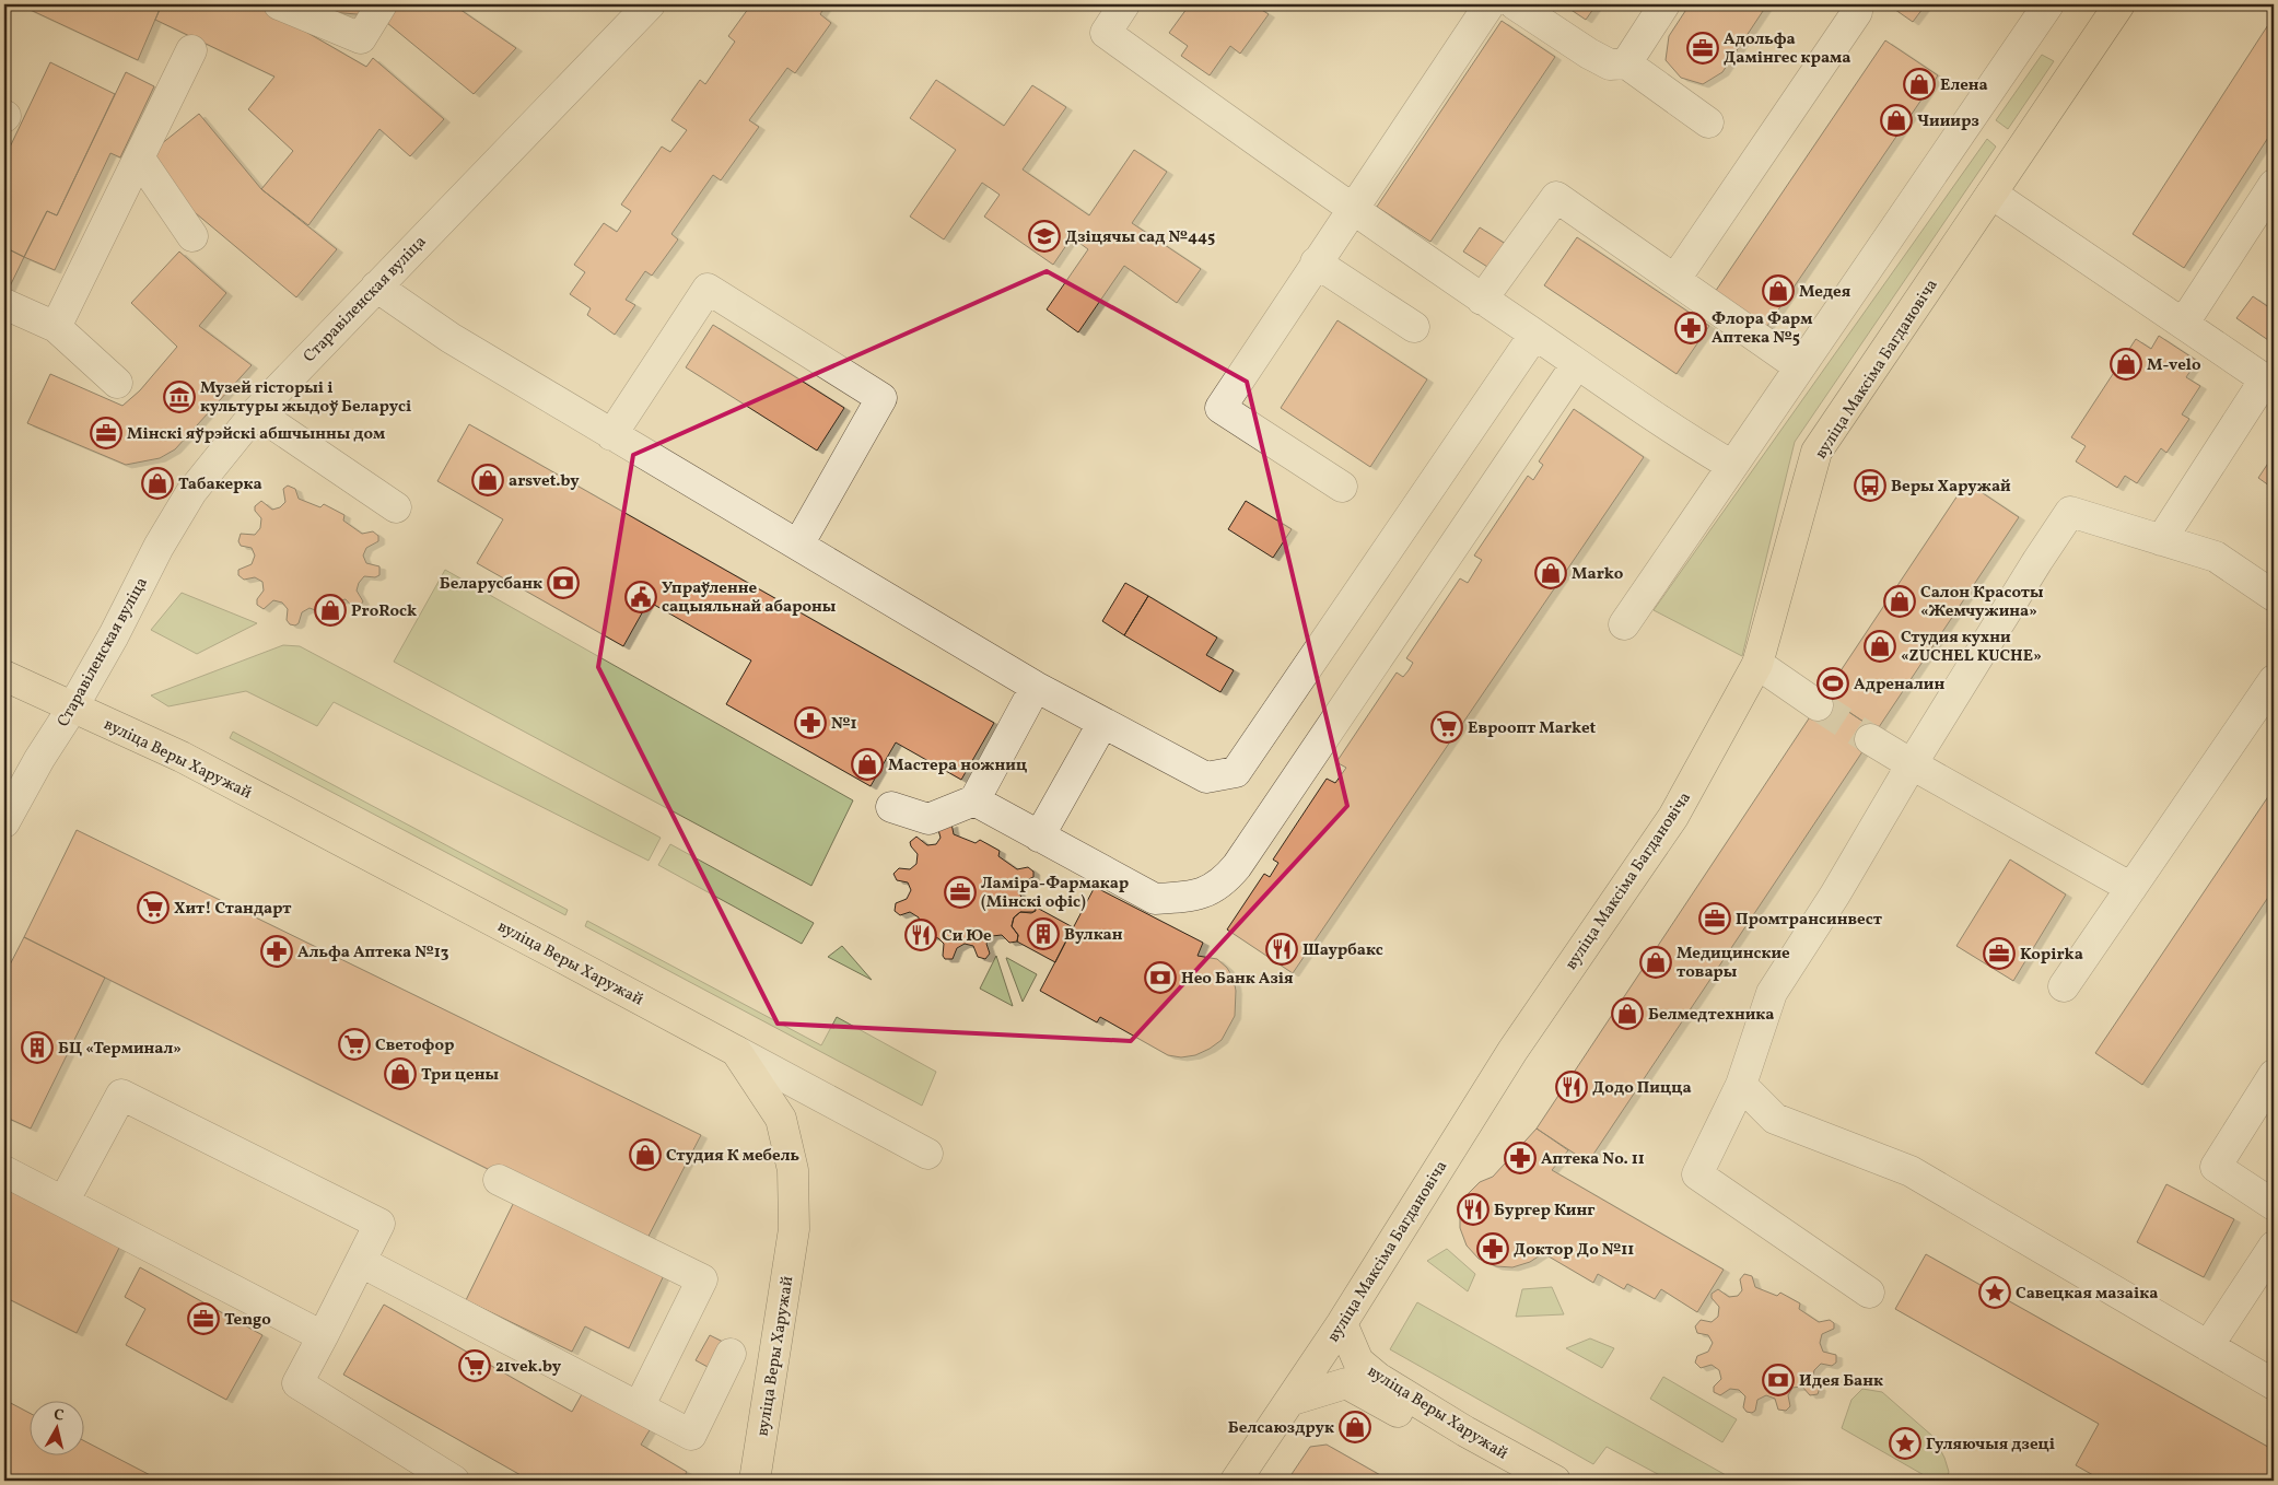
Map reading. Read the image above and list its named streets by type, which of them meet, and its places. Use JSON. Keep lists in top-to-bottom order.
{
  "streets": {
    "main road": ["вуліца Максіма Багдановіча", "вуліца Веры Харужай"],
    "street": ["Старавіленская вуліца"]
  },
  "crossings": [
    ["Старавіленская вуліца", "вуліца Веры Харужай"],
    ["вуліца Максіма Багдановіча", "вуліца Веры Харужай"]
  ],
  "places": {
    "office": [
      "Адольфа Дамінгес крама",
      "Мінскі яўрэйскі абшчынны дом",
      "Ламіра-Фармакар (Мінскі офіс)",
      "Промтрансинвест",
      "Kopirka",
      "Tengo"
    ],
    "shop": [
      "Елена",
      "Чииирз",
      "Медея",
      "M-velo",
      "arsvet.by",
      "Табакерка",
      "Marko",
      "Салон Красоты «Жемчужина»",
      "ProRock",
      "Студия кухни «ZUCHEL KUCHE»",
      "Мастера ножниц",
      "Медицинские товары",
      "Белмедтехника",
      "Три цены",
      "Студия К мебель",
      "Белсаюздрук"
    ],
    "school or university": ["Дзіцячы сад №445"],
    "pharmacy": [
      "Флора Фарм Аптека №5",
      "№1",
      "Альфа Аптека №13",
      "Аптека No. 11",
      "Доктор До №11"
    ],
    "museum": ["Музей гісторыі і культуры жыдоў Беларусі"],
    "bus stop": ["Веры Харужай"],
    "bank": ["Беларусбанк", "Нео Банк Азія", "Идея Банк"],
    "public building": ["Упраўленне сацыяльнай абароны"],
    "sports": ["Адреналин"],
    "supermarket": [
      "Евроопт Market",
      "Хит! Стандарт",
      "Светофор",
      "21vek.by"
    ],
    "building": ["Вулкан", "БЦ «Терминал»"],
    "restaurant": [
      "Cи Юе",
      "Шаурбакс",
      "Додо Пицца",
      "Бургер Кинг"
    ],
    "place": ["Савецкая мазаіка", "Гуляючыя дзеці"]
  },
  "north": "top"
}
